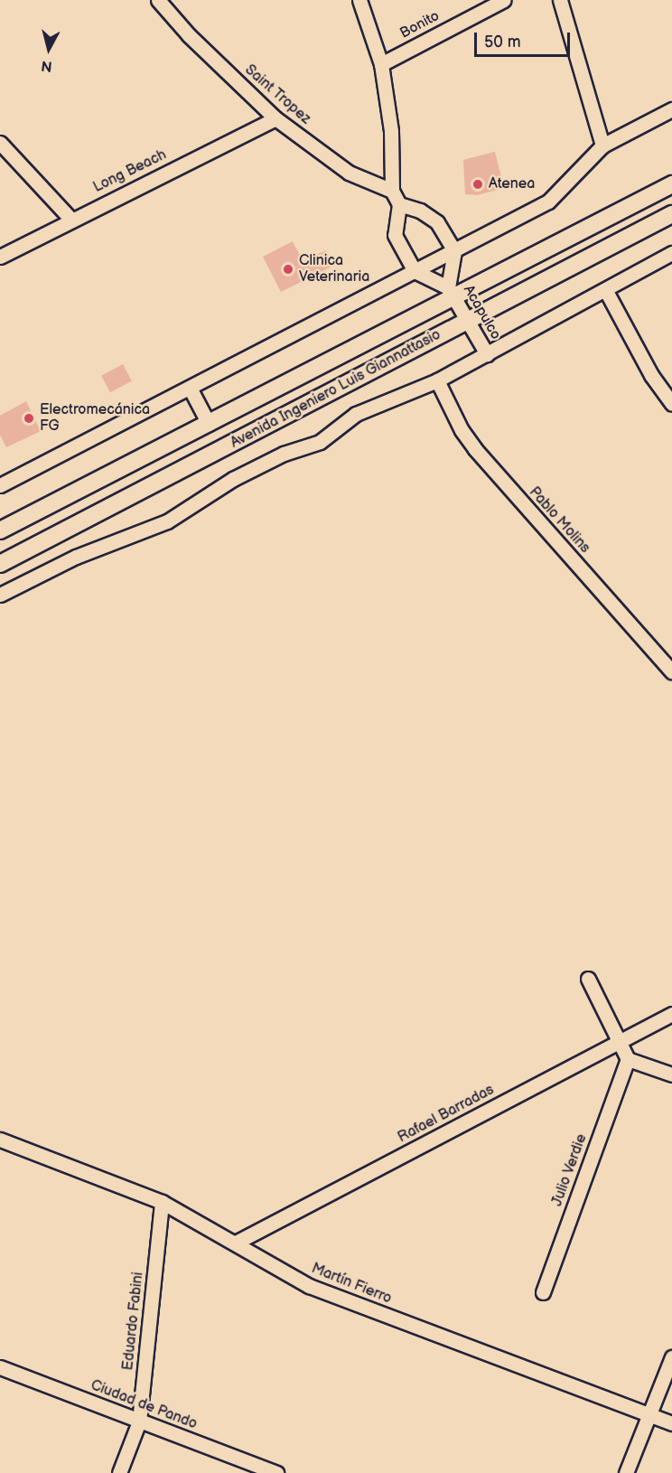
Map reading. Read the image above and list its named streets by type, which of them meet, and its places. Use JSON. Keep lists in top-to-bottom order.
{
  "streets": {
    "main road": ["Avenida Ingeniero Luis Giannattasio"],
    "street": [
      "Bonito",
      "Saint Tropez",
      "Long Beach",
      "Acapulco",
      "Pablo Molins",
      "Rafael Barradas",
      "Julio Verdie",
      "Martín Fierro",
      "Eduardo Fabini",
      "Ciudad de Pando"
    ]
  },
  "crossings": [
    ["Saint Tropez", "Long Beach"],
    ["Acapulco", "Avenida Ingeniero Luis Giannattasio"],
    ["Avenida Ingeniero Luis Giannattasio", "Pablo Molins"],
    ["Rafael Barradas", "Martín Fierro"],
    ["Martín Fierro", "Eduardo Fabini"],
    ["Eduardo Fabini", "Ciudad de Pando"]
  ],
  "places": ["Atenea", "Clinica Veterinaria", "Electromecánica FG"],
  "scale_bar": "50 m",
  "north": "bottom"
}
